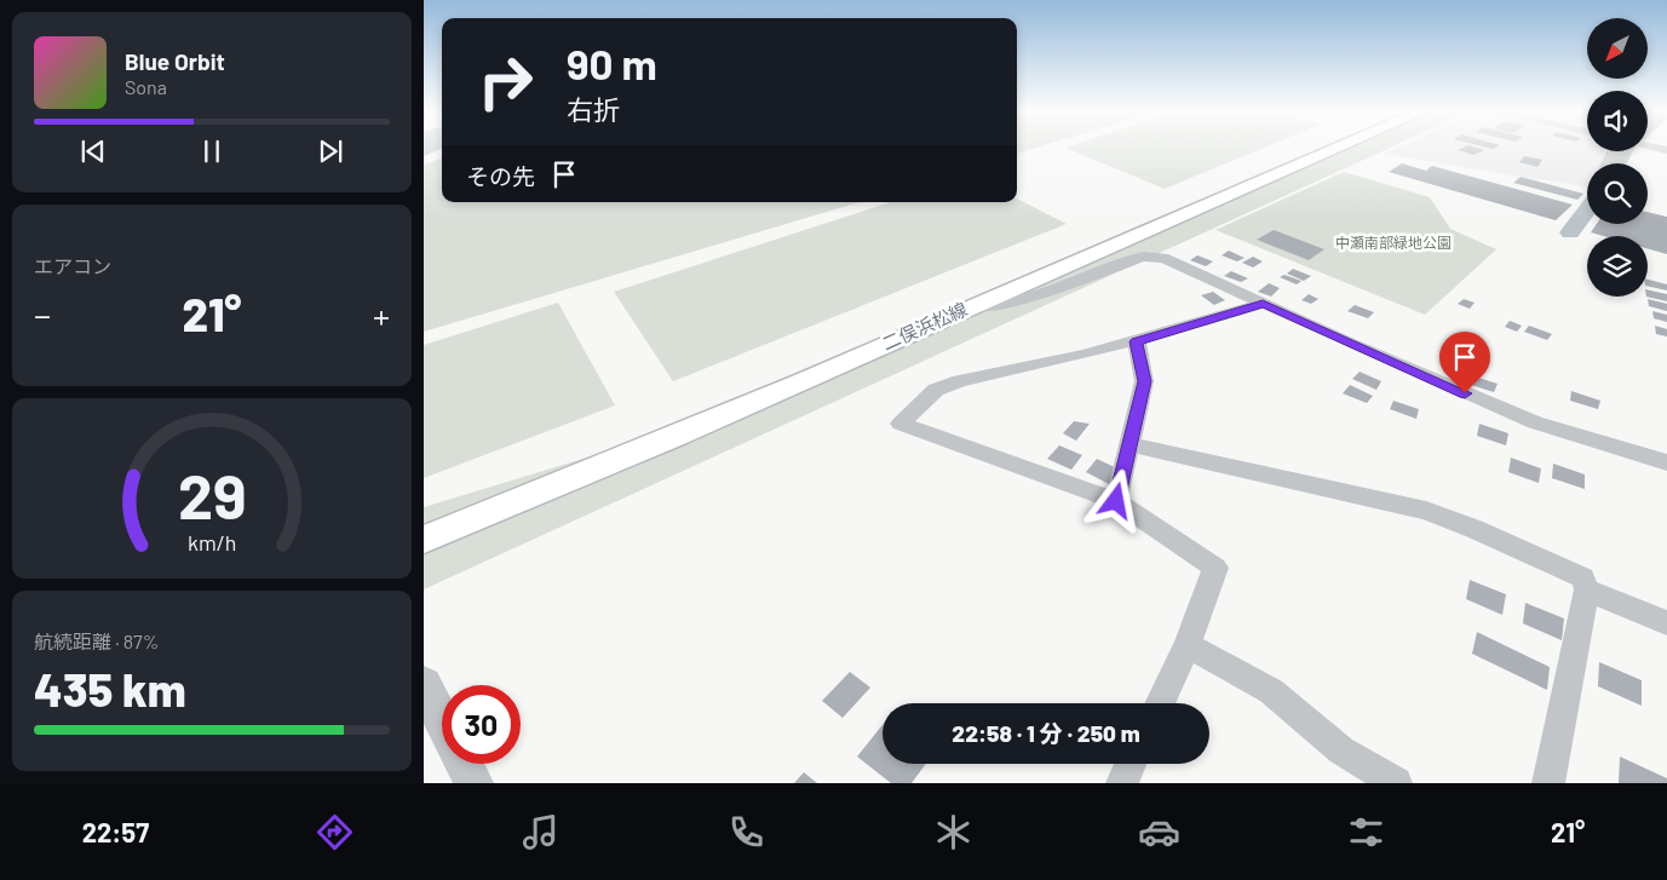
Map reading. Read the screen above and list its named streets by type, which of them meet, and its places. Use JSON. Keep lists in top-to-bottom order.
{
  "streets": {
    "main road": ["二俣浜松線"]
  },
  "parks": ["中瀬南部緑地公園"],
  "north": "bottom left",
  "page": {
    "turn": ["90 m", "右折"],
    "song": ["Blue Orbit", "Sona"],
    "then": "その先",
    "tile": [
      "エアコン",
      ["航続距離 · 87%", "435 km"]
    ],
    "heat": ["−", "21°", "+"],
    "limit": "30",
    "trip": "22:58 · 1 分 · 250 m",
    "tabs": ["22:57", "21°"],
    "gauge": ["29", "km/h"]
  }
}
